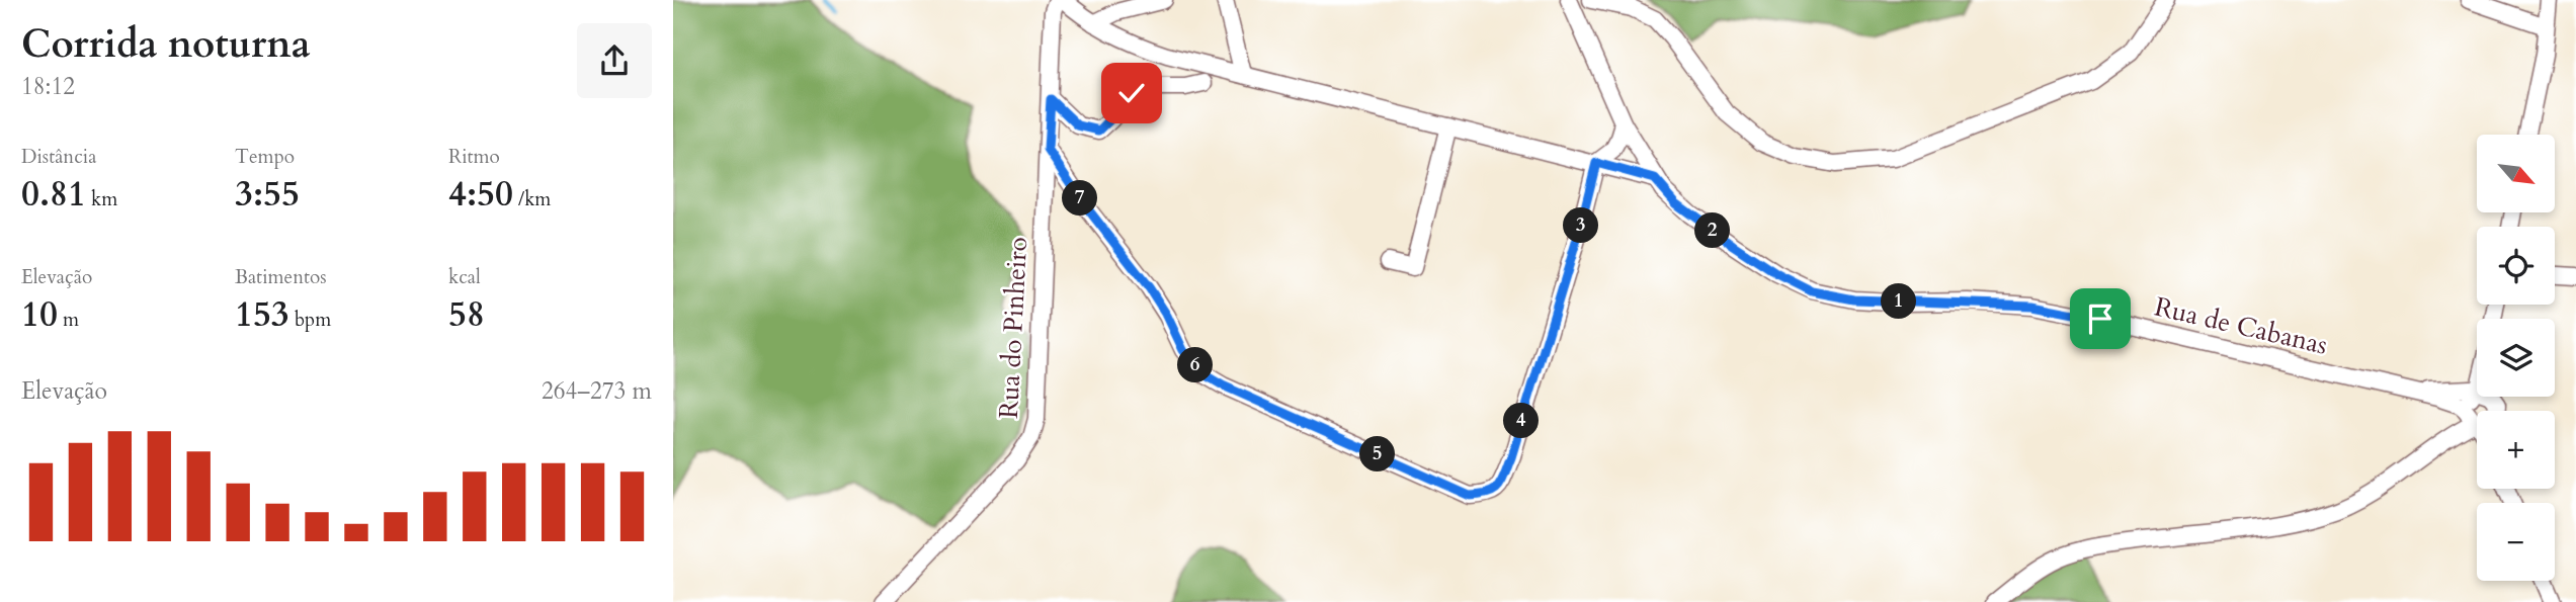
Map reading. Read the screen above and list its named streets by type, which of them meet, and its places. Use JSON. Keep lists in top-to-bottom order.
{
  "streets": {
    "street": ["Rua de Cabanas", "Rua do Pinheiro"]
  },
  "north": "bottom right",
  "page": {
    "heading": ["Corrida noturna", "18:12"],
    "stats": [
      ["Distância", "0.81 km"],
      ["Tempo", "3:55"],
      ["Ritmo", "4:50 /km"],
      ["Elevação", "10 m"],
      ["Batimentos", "153 bpm"],
      ["kcal", "58"]
    ],
    "map_buttons": ["+", "−"],
    "pins": [
      "7",
      "3",
      "2",
      "1",
      "6",
      "4",
      "5"
    ],
    "chart": ["Elevação", "264–273 m"]
  }
}
